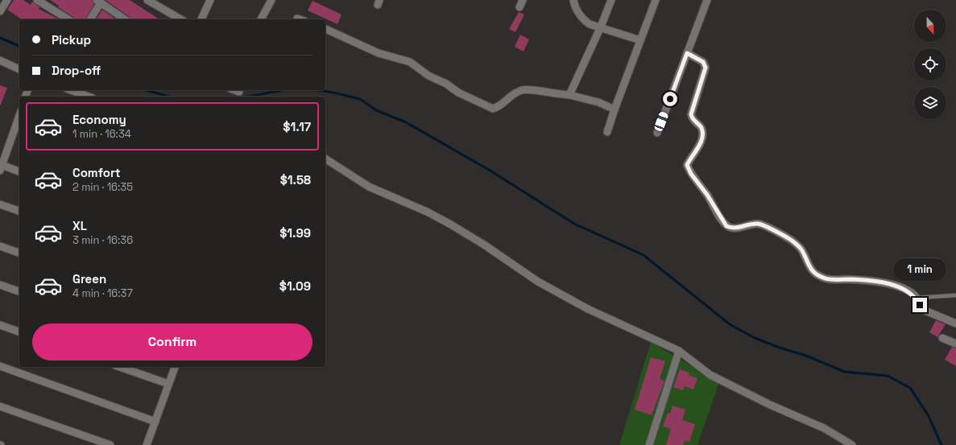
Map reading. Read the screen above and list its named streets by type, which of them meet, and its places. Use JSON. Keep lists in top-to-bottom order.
{
  "north": "bottom",
  "page": {
    "banner": ["Pickup", "Drop-off"],
    "list": [
      {
        "name": "Economy",
        "note": "1 min · 16:34",
        "value": "$1.17"
      },
      {
        "name": "Comfort",
        "note": "2 min · 16:35",
        "value": "$1.58"
      },
      {
        "name": "XL",
        "note": "3 min · 16:36",
        "value": "$1.99"
      },
      {
        "name": "Green",
        "note": "4 min · 16:37",
        "value": "$1.09"
      }
    ],
    "bubble": "1 min",
    "buttons": "Confirm"
  }
}
